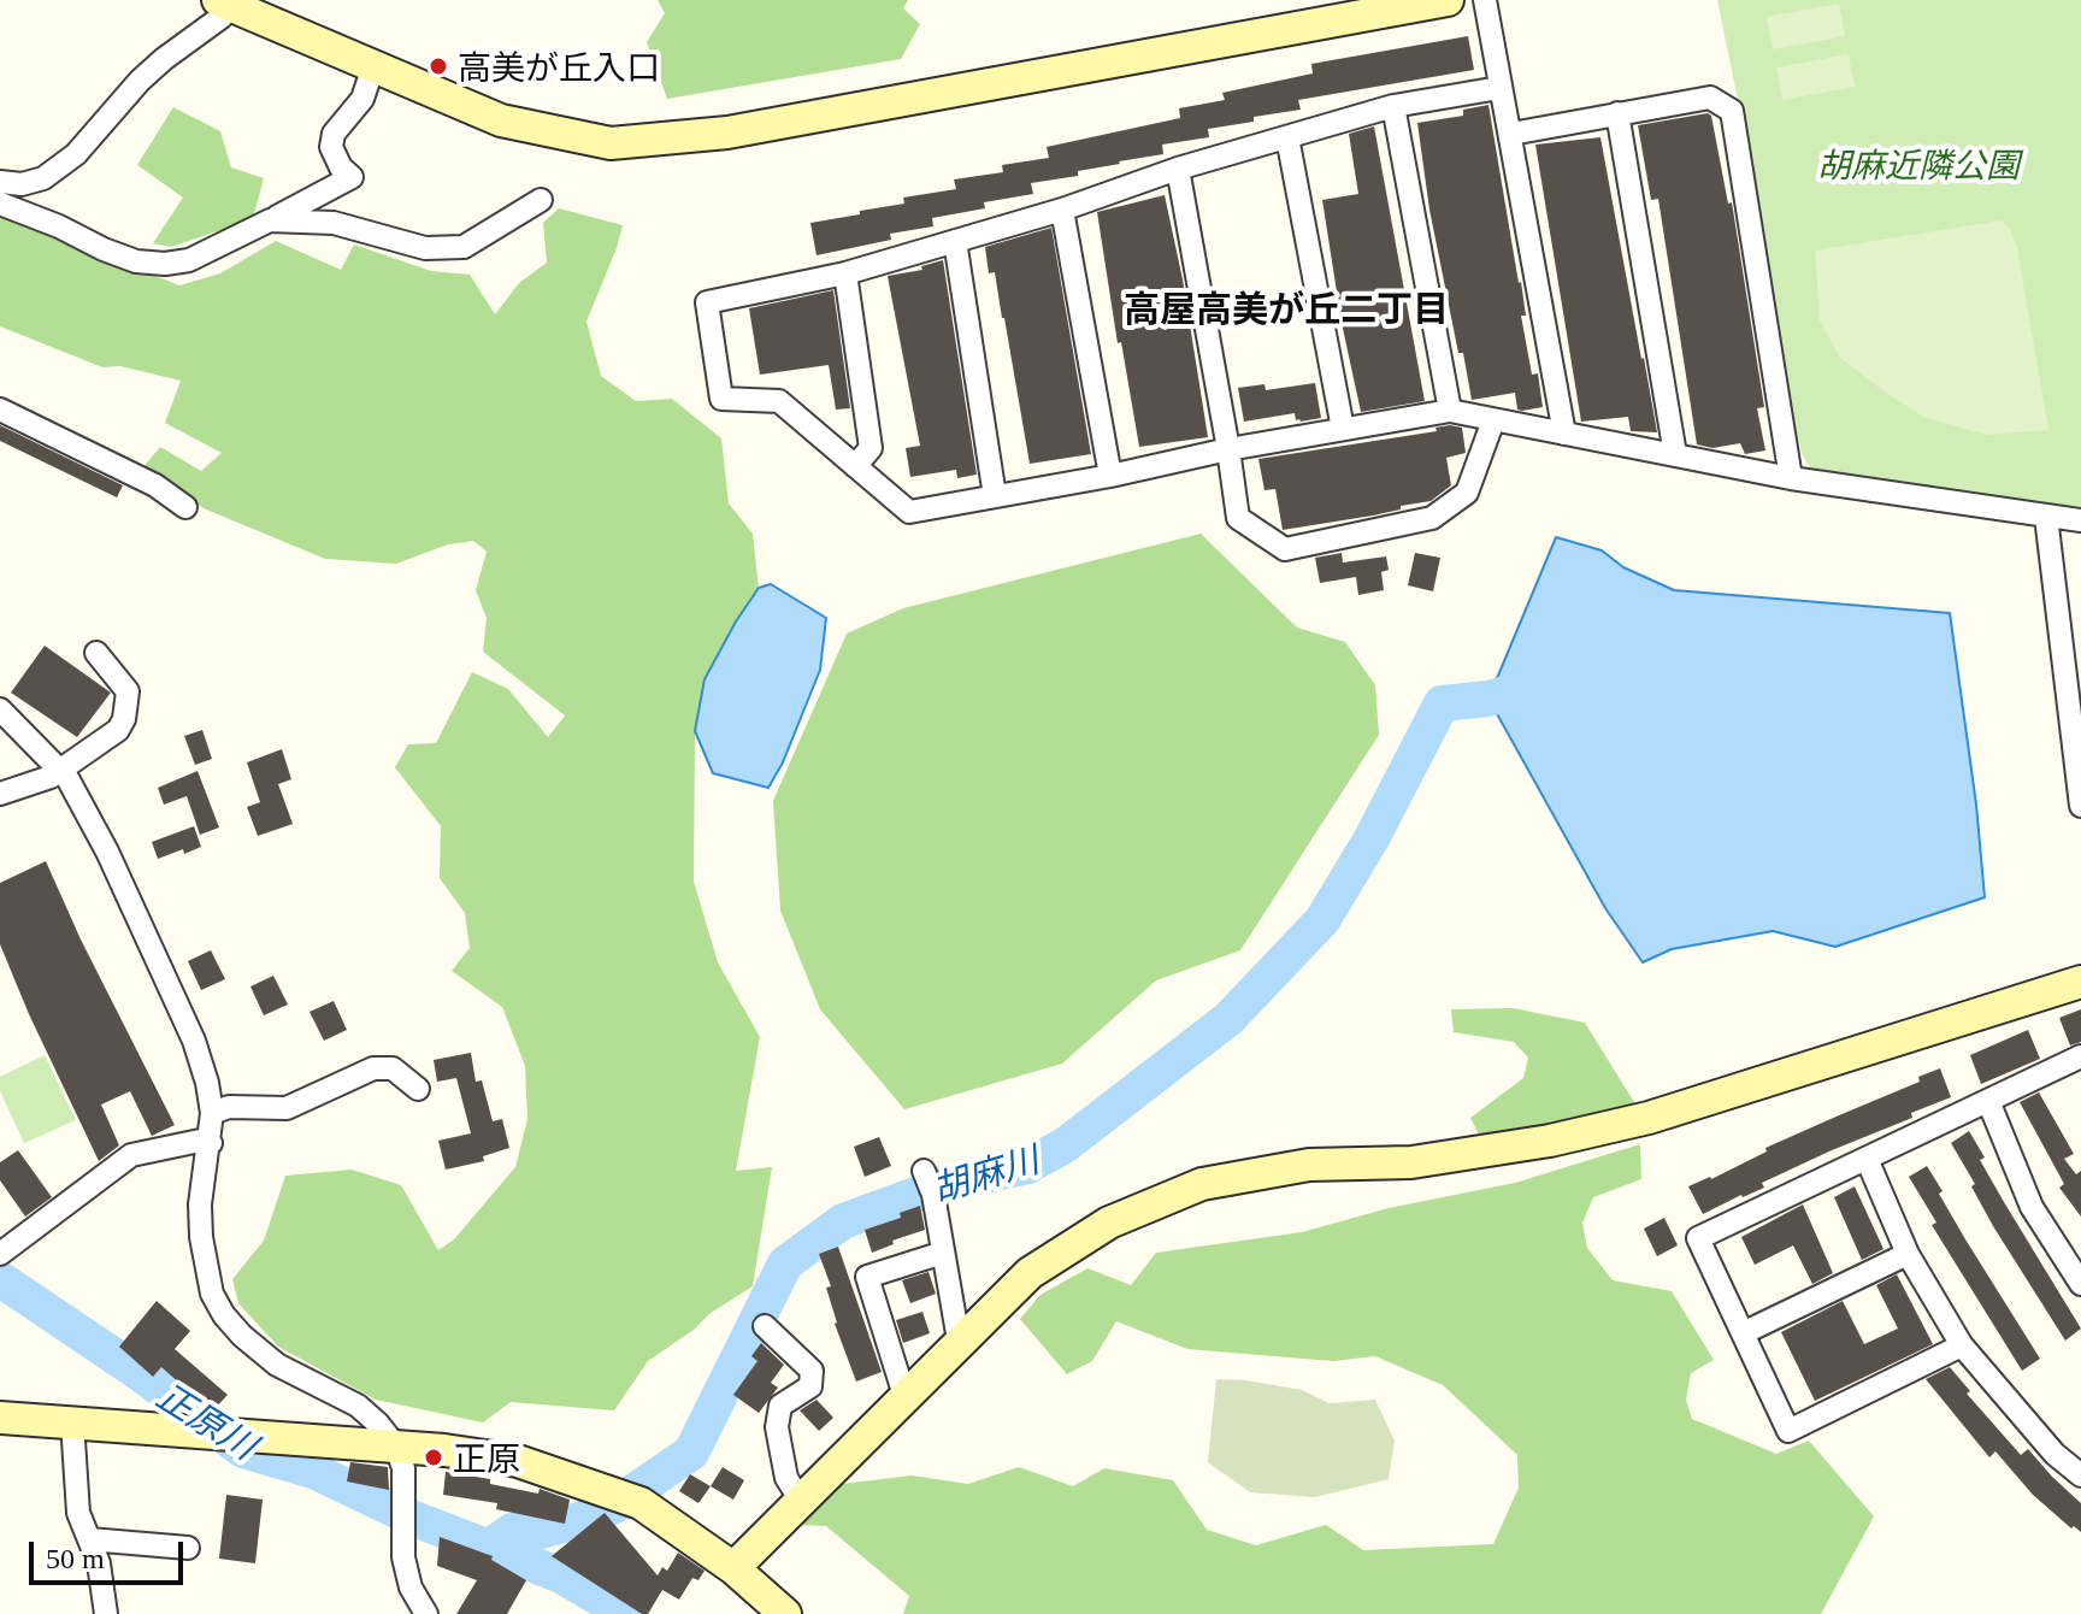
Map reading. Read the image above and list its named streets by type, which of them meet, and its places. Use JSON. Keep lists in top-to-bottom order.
{
  "districts": ["高屋高美が丘二丁目"],
  "water": ["胡麻川", "正原川"],
  "parks": ["胡麻近隣公園"],
  "places": ["高美が丘入口", "正原"],
  "scale_bar": "50 m"
}
